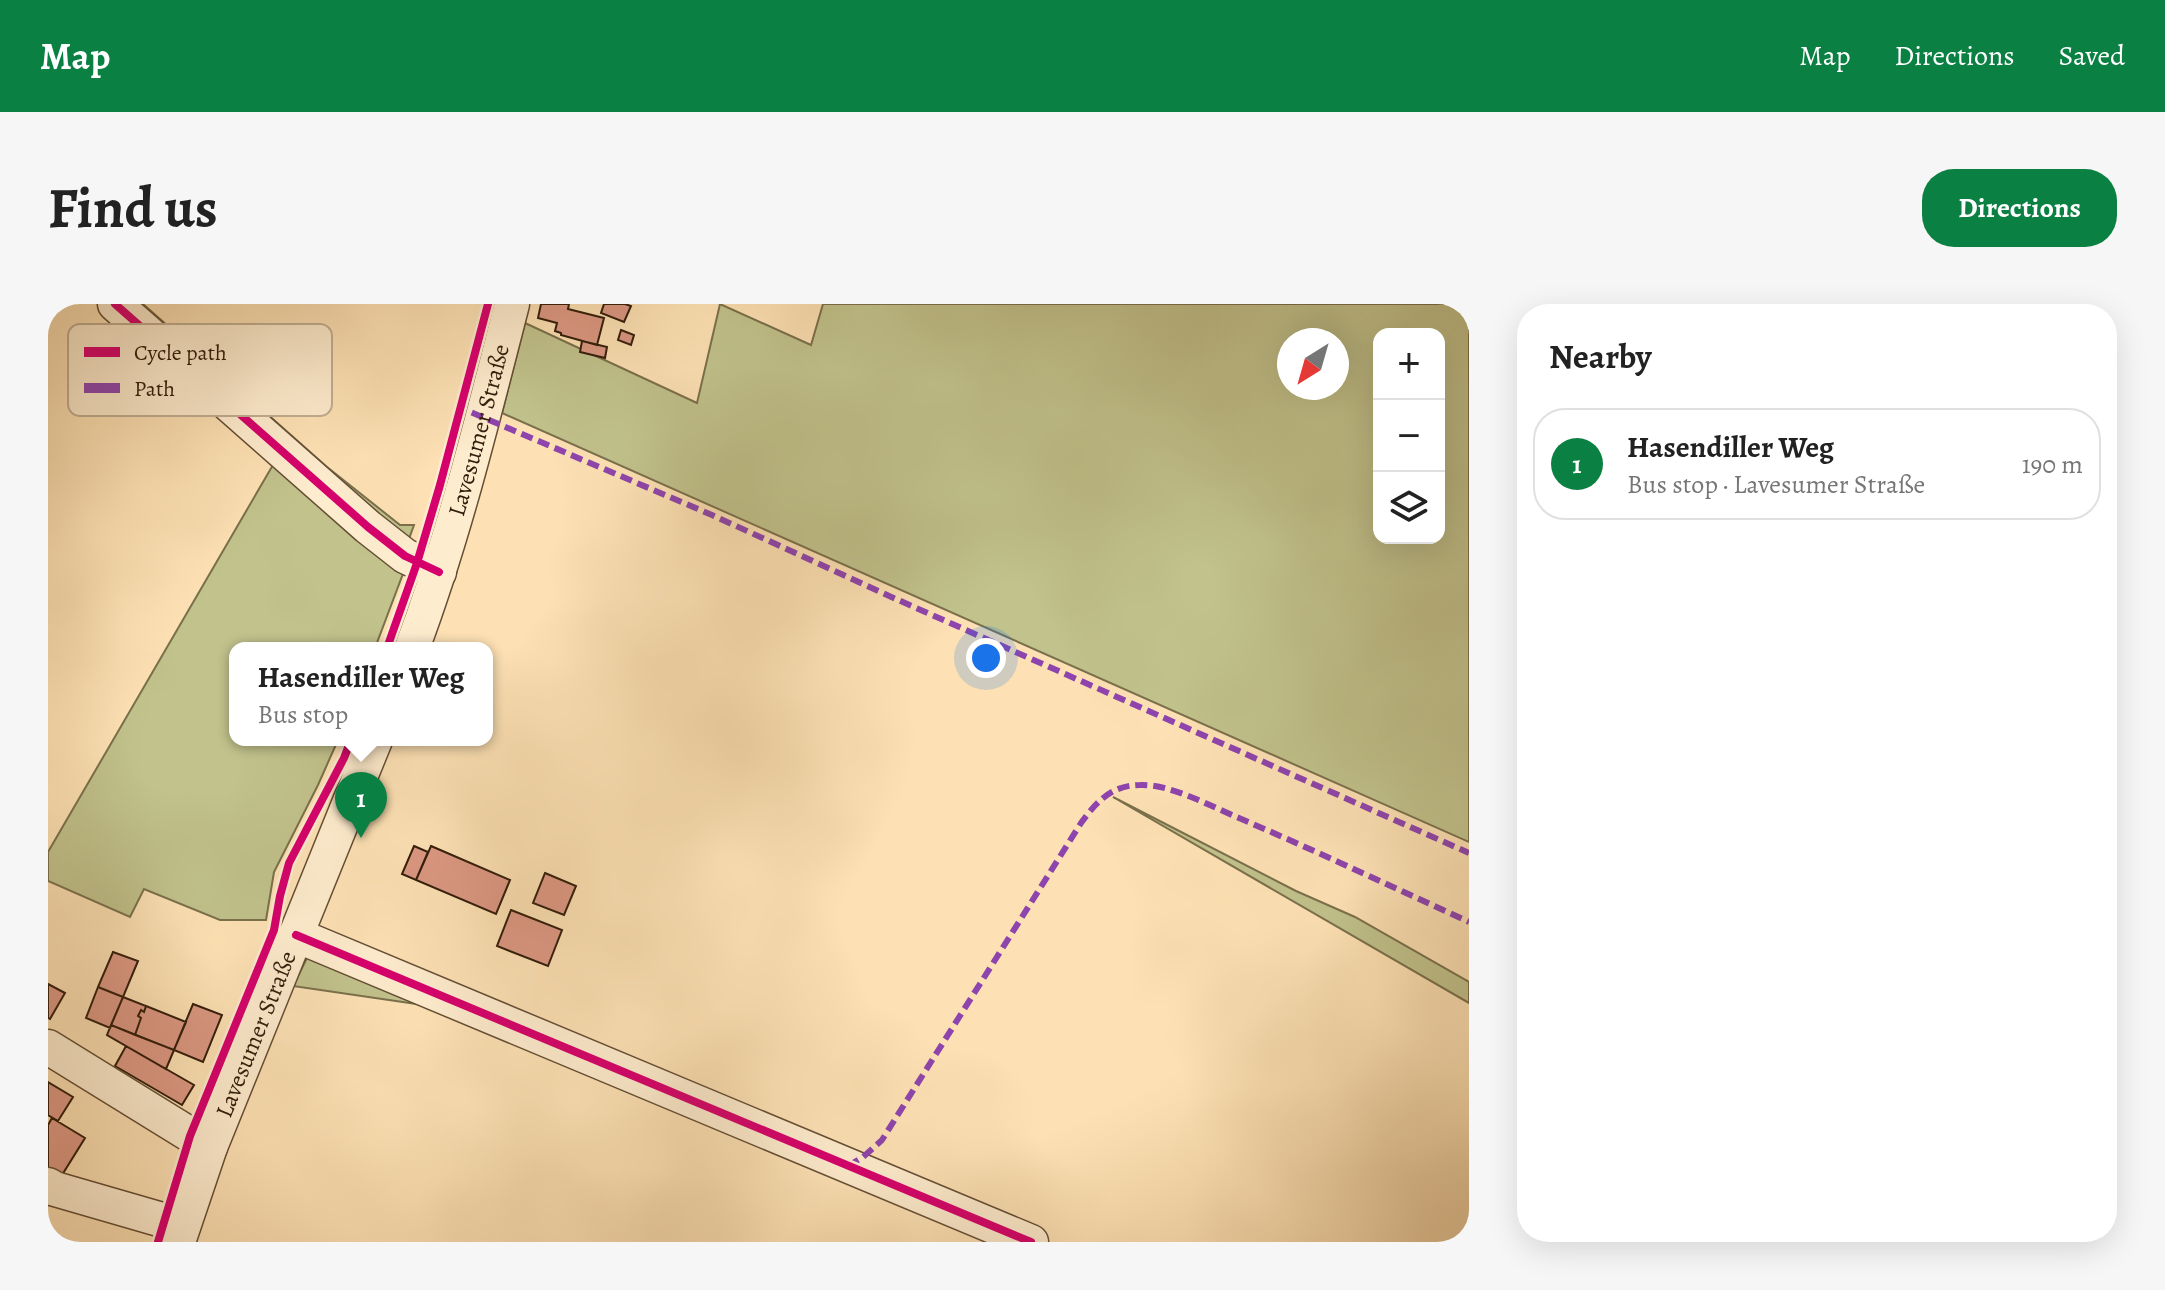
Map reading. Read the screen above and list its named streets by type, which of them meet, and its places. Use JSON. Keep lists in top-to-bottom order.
{
  "streets": {
    "street": ["Lavesumer Straße"]
  },
  "legend": ["Cycle path", "Path"],
  "north": "bottom left",
  "page": {
    "header": "Map",
    "nav": ["Map", "Directions", "Saved"],
    "buttons": "Directions",
    "title": "Find us",
    "heading": "Nearby",
    "map_buttons": ["+", "−"],
    "list": [
      {
        "mark": "1",
        "name": "Hasendiller Weg",
        "note": "Bus stop · Lavesumer Straße",
        "value": "190 m"
      }
    ],
    "popup": ["Hasendiller Weg", "Bus stop"],
    "pins": "1"
  }
}
